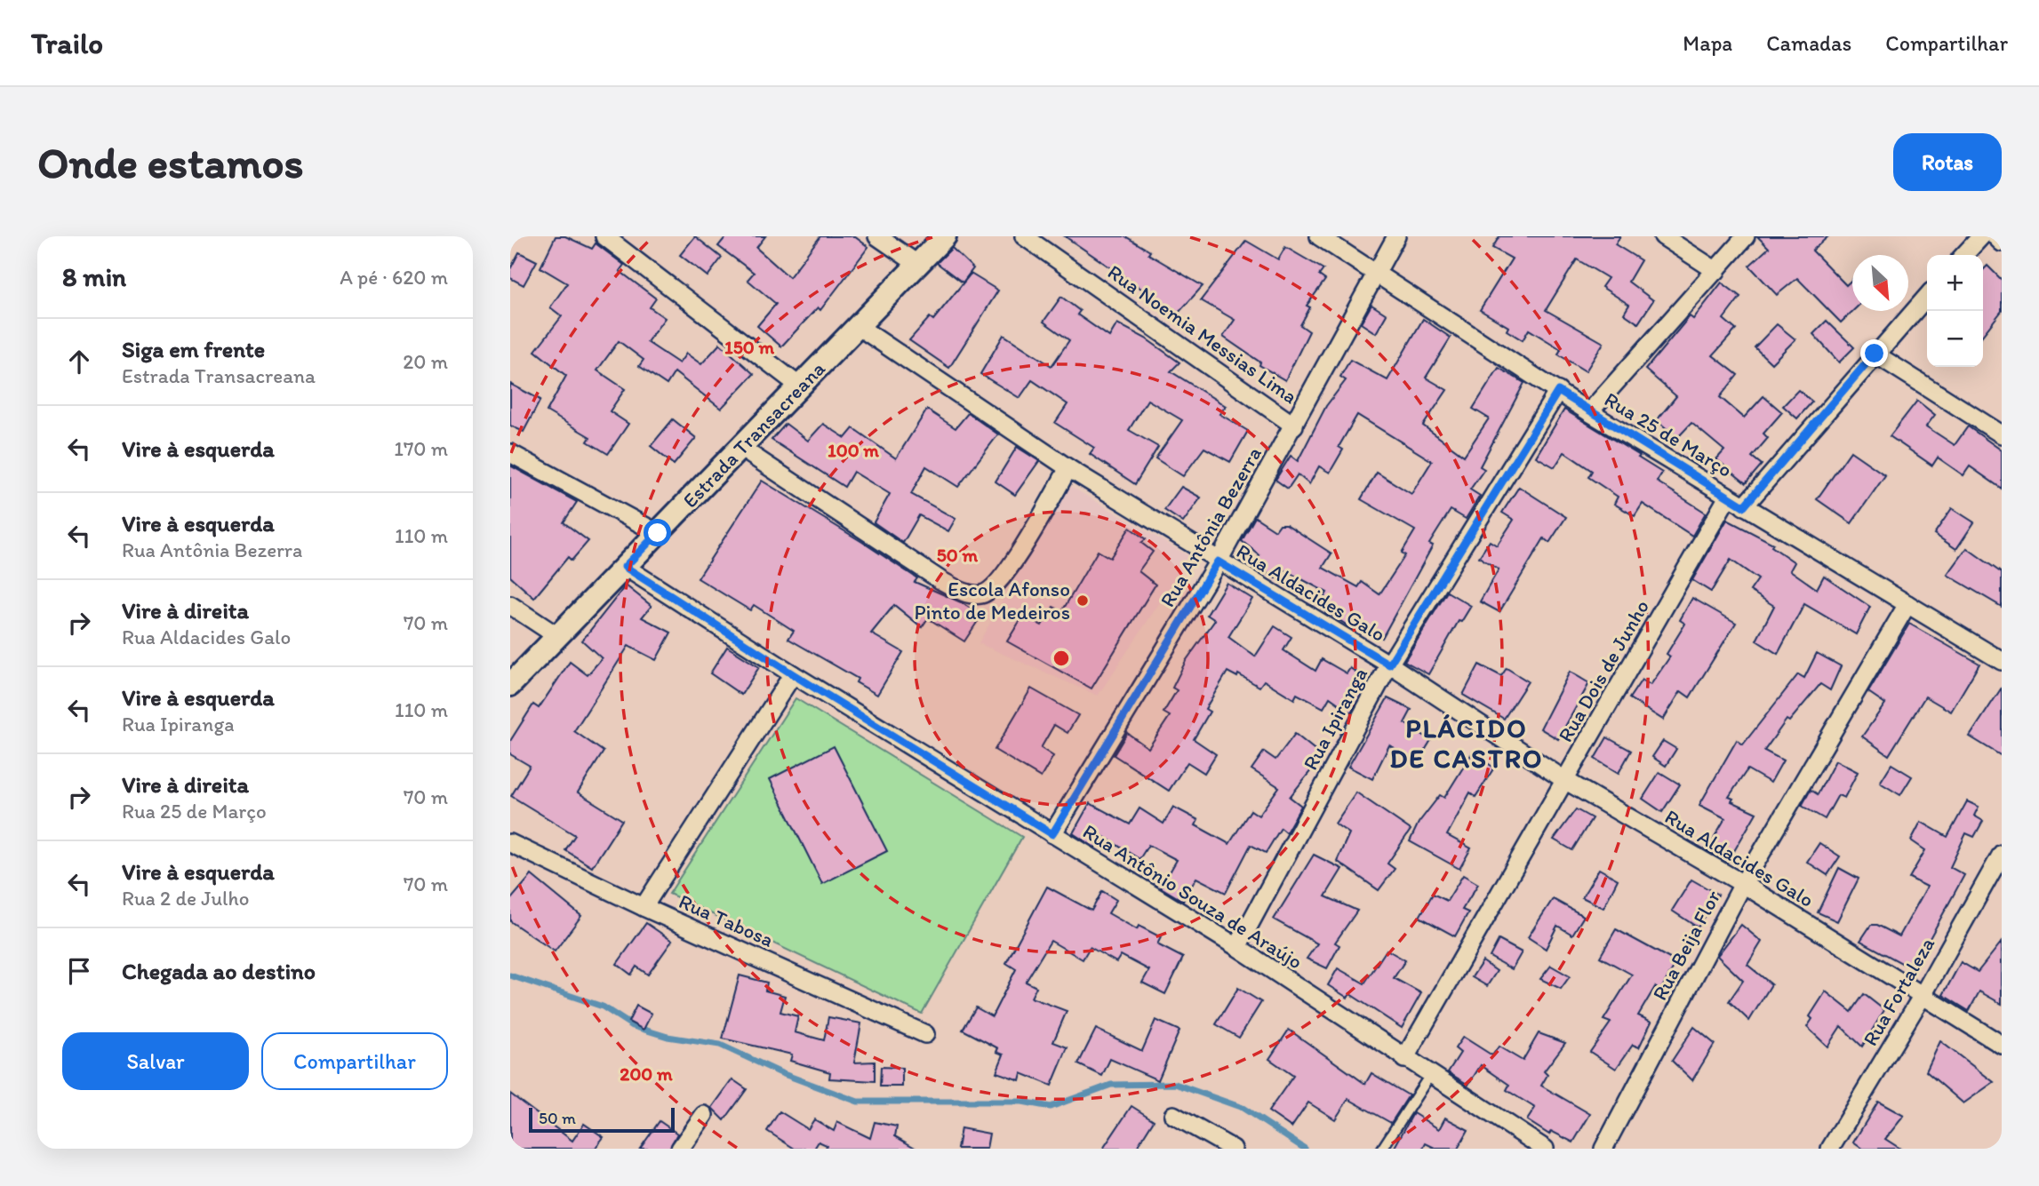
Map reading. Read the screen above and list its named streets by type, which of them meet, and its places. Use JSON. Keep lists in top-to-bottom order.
{
  "streets": {
    "street": [
      "Rua Noemia Messias Lima",
      "Estrada Transacreana",
      "Rua 25 de Março",
      "Rua Antônia Bezerra",
      "Rua Aldacides Galo",
      "Rua Dois de Junho",
      "Rua Ipiranga",
      "Rua Antônio Souza de Araújo",
      "Rua Tabosa",
      "Rua Beija Flor",
      "Rua Fortaleza"
    ]
  },
  "crossings": [
    ["Rua Noemia Messias Lima", "Rua Antônia Bezerra"],
    ["Estrada Transacreana", "Rua Aldacides Galo"],
    ["Estrada Transacreana", "Rua Antônio Souza de Araújo"],
    ["Rua 25 de Março", "Rua Antônia Bezerra"],
    ["Rua 25 de Março", "Rua Dois de Junho"],
    ["Rua 25 de Março", "Rua Ipiranga"],
    ["Rua 25 de Março", "Rua Beija Flor"],
    ["Rua Antônia Bezerra", "Rua Aldacides Galo"],
    ["Rua Antônia Bezerra", "Rua Antônio Souza de Araújo"],
    ["Rua Aldacides Galo", "Rua Dois de Junho"],
    ["Rua Aldacides Galo", "Rua Ipiranga"],
    ["Rua Aldacides Galo", "Rua Beija Flor"],
    ["Rua Aldacides Galo", "Rua Fortaleza"],
    ["Rua Dois de Junho", "Rua Antônio Souza de Araújo"],
    ["Rua Ipiranga", "Rua Antônio Souza de Araújo"]
  ],
  "districts": ["PLÁCIDO DE CASTRO"],
  "places": ["Escola Afonso Pinto de Medeiros"],
  "scale_bar": "50 m",
  "north": "bottom right",
  "page": {
    "header": "Trailo",
    "nav": ["Mapa", "Camadas", "Compartilhar"],
    "buttons": [
      "Rotas",
      ["Salvar", "Compartilhar"]
    ],
    "title": "Onde estamos",
    "heading": ["8 min", "A pé · 620 m"],
    "map_buttons": ["+", "−"],
    "list": [
      ["Siga em frente", "Estrada Transacreana", "20 m"],
      ["Vire à esquerda", "170 m"],
      ["Vire à esquerda", "Rua Antônia Bezerra", "110 m"],
      ["Vire à direita", "Rua Aldacides Galo", "70 m"],
      ["Vire à esquerda", "Rua Ipiranga", "110 m"],
      ["Vire à direita", "Rua 25 de Março", "70 m"],
      ["Vire à esquerda", "Rua 2 de Julho", "70 m"],
      "Chegada ao destino"
    ],
    "scale": "50 m"
  },
  "rings": [
    "150 m",
    "100 m",
    "50 m",
    "200 m"
  ]
}
